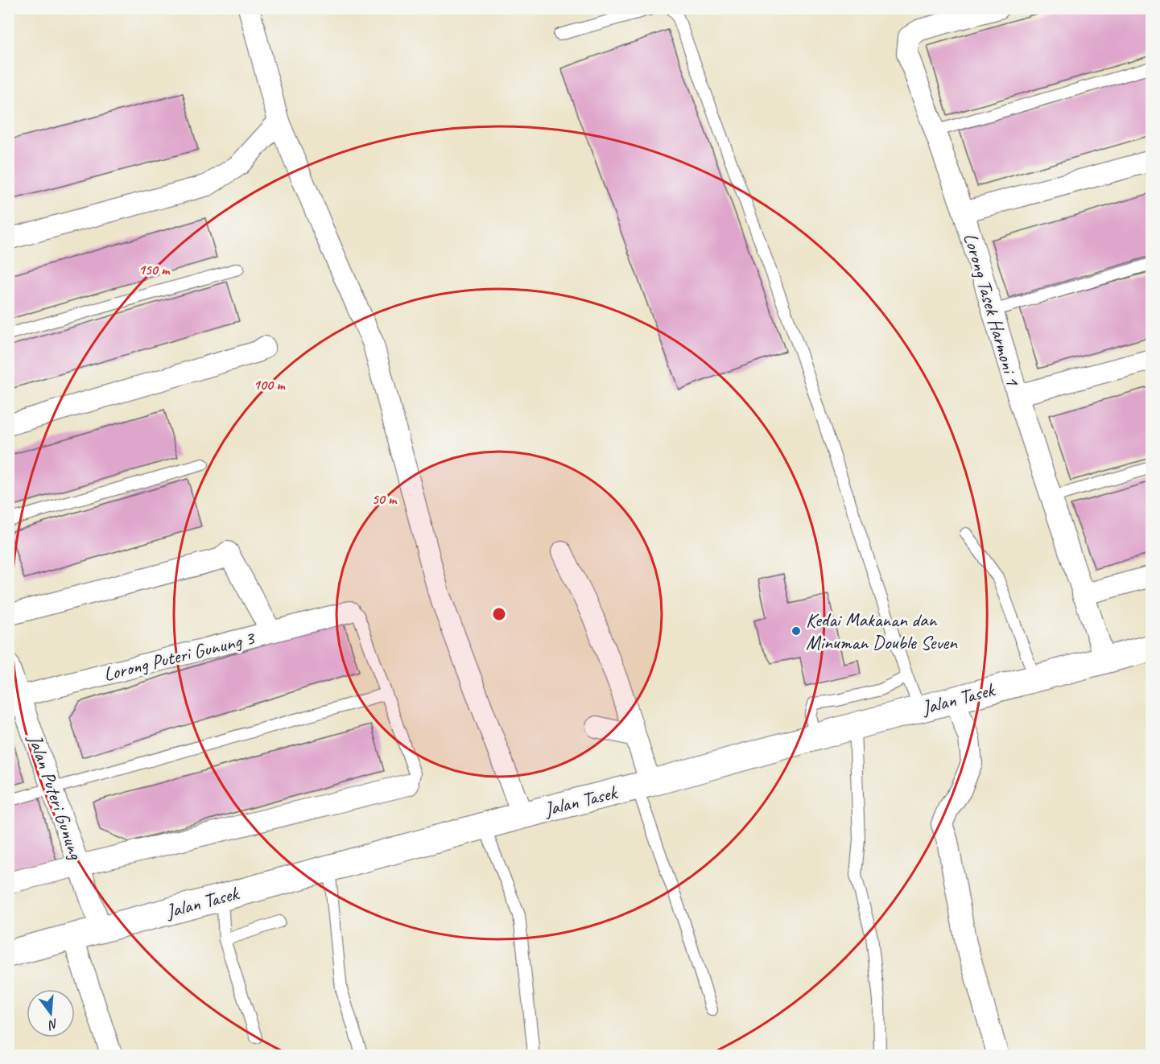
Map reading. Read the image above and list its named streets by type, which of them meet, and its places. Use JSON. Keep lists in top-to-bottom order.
{
  "streets": {
    "main road": ["Jalan Tasek"],
    "street": ["Lorong Tasek Harmoni 1", "Lorong Puteri Gunung 3", "Jalan Puteri Gunung"]
  },
  "crossings": [
    ["Lorong Tasek Harmoni 1", "Jalan Tasek"],
    ["Lorong Puteri Gunung 3", "Jalan Puteri Gunung"],
    ["Jalan Tasek", "Jalan Puteri Gunung"]
  ],
  "places": ["Kedai Makanan dan Minuman Double Seven"],
  "north": "bottom",
  "rings": ["150 m", "100 m", "50 m"]
}
